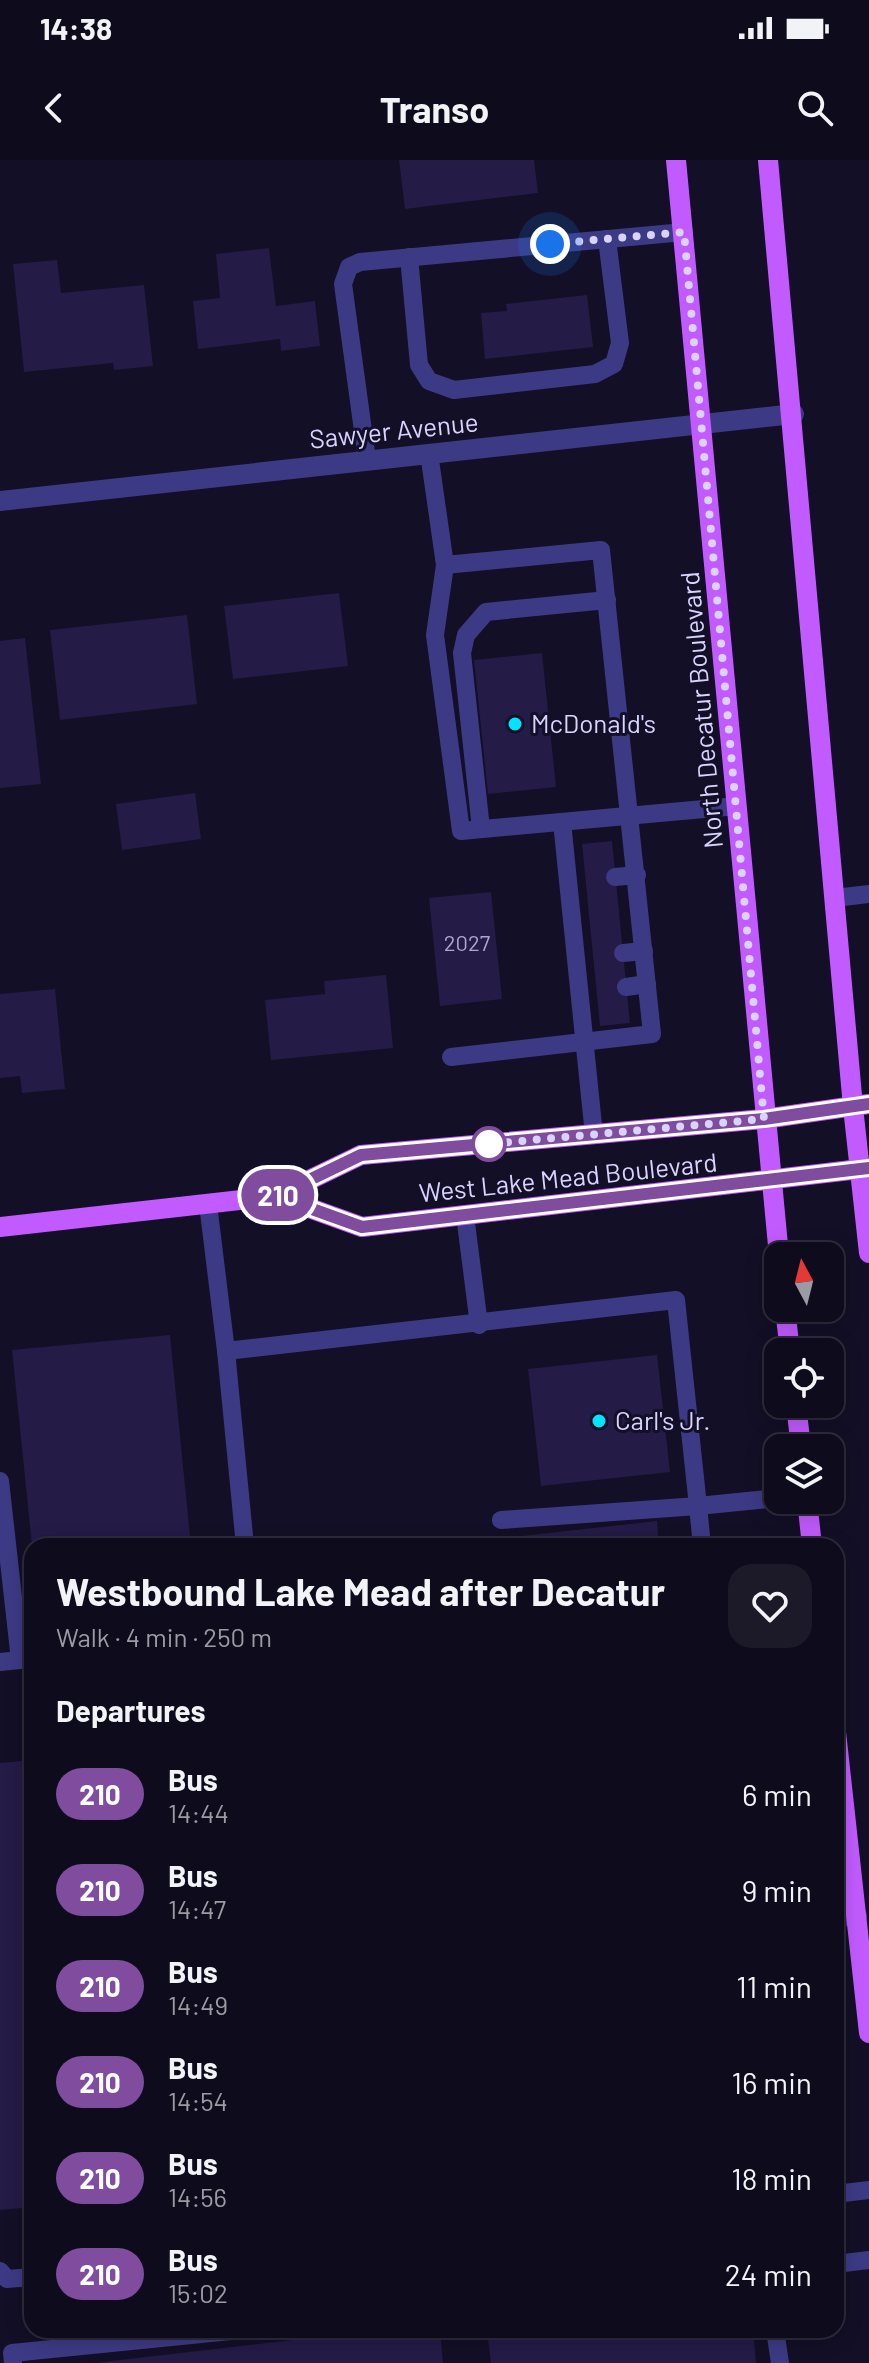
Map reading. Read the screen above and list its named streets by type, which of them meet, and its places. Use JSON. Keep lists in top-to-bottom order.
{
  "streets": {
    "main road": ["North Decatur Boulevard", "West Lake Mead Boulevard"],
    "street": ["Sawyer Avenue"]
  },
  "crossings": [
    ["Sawyer Avenue", "North Decatur Boulevard"],
    ["North Decatur Boulevard", "West Lake Mead Boulevard"]
  ],
  "places": ["McDonald's", "Carl's Jr."],
  "lines": ["bus line 210"],
  "house_numbers": ["2027"],
  "north": "top",
  "page": {
    "status": "14:38",
    "header": "Transo",
    "on_map": "210",
    "heading": [
      ["Westbound Lake Mead after Decatur", "Walk · 4 min · 250 m"],
      "Departures"
    ],
    "list": [
      {
        "mark": "210",
        "name": "Bus",
        "note": "14:44",
        "value": "6 min"
      },
      {
        "mark": "210",
        "name": "Bus",
        "note": "14:47",
        "value": "9 min"
      },
      {
        "mark": "210",
        "name": "Bus",
        "note": "14:49",
        "value": "11 min"
      },
      {
        "mark": "210",
        "name": "Bus",
        "note": "14:54",
        "value": "16 min"
      },
      {
        "mark": "210",
        "name": "Bus",
        "note": "14:56",
        "value": "18 min"
      },
      {
        "mark": "210",
        "name": "Bus",
        "note": "15:02",
        "value": "24 min"
      }
    ]
  }
}
